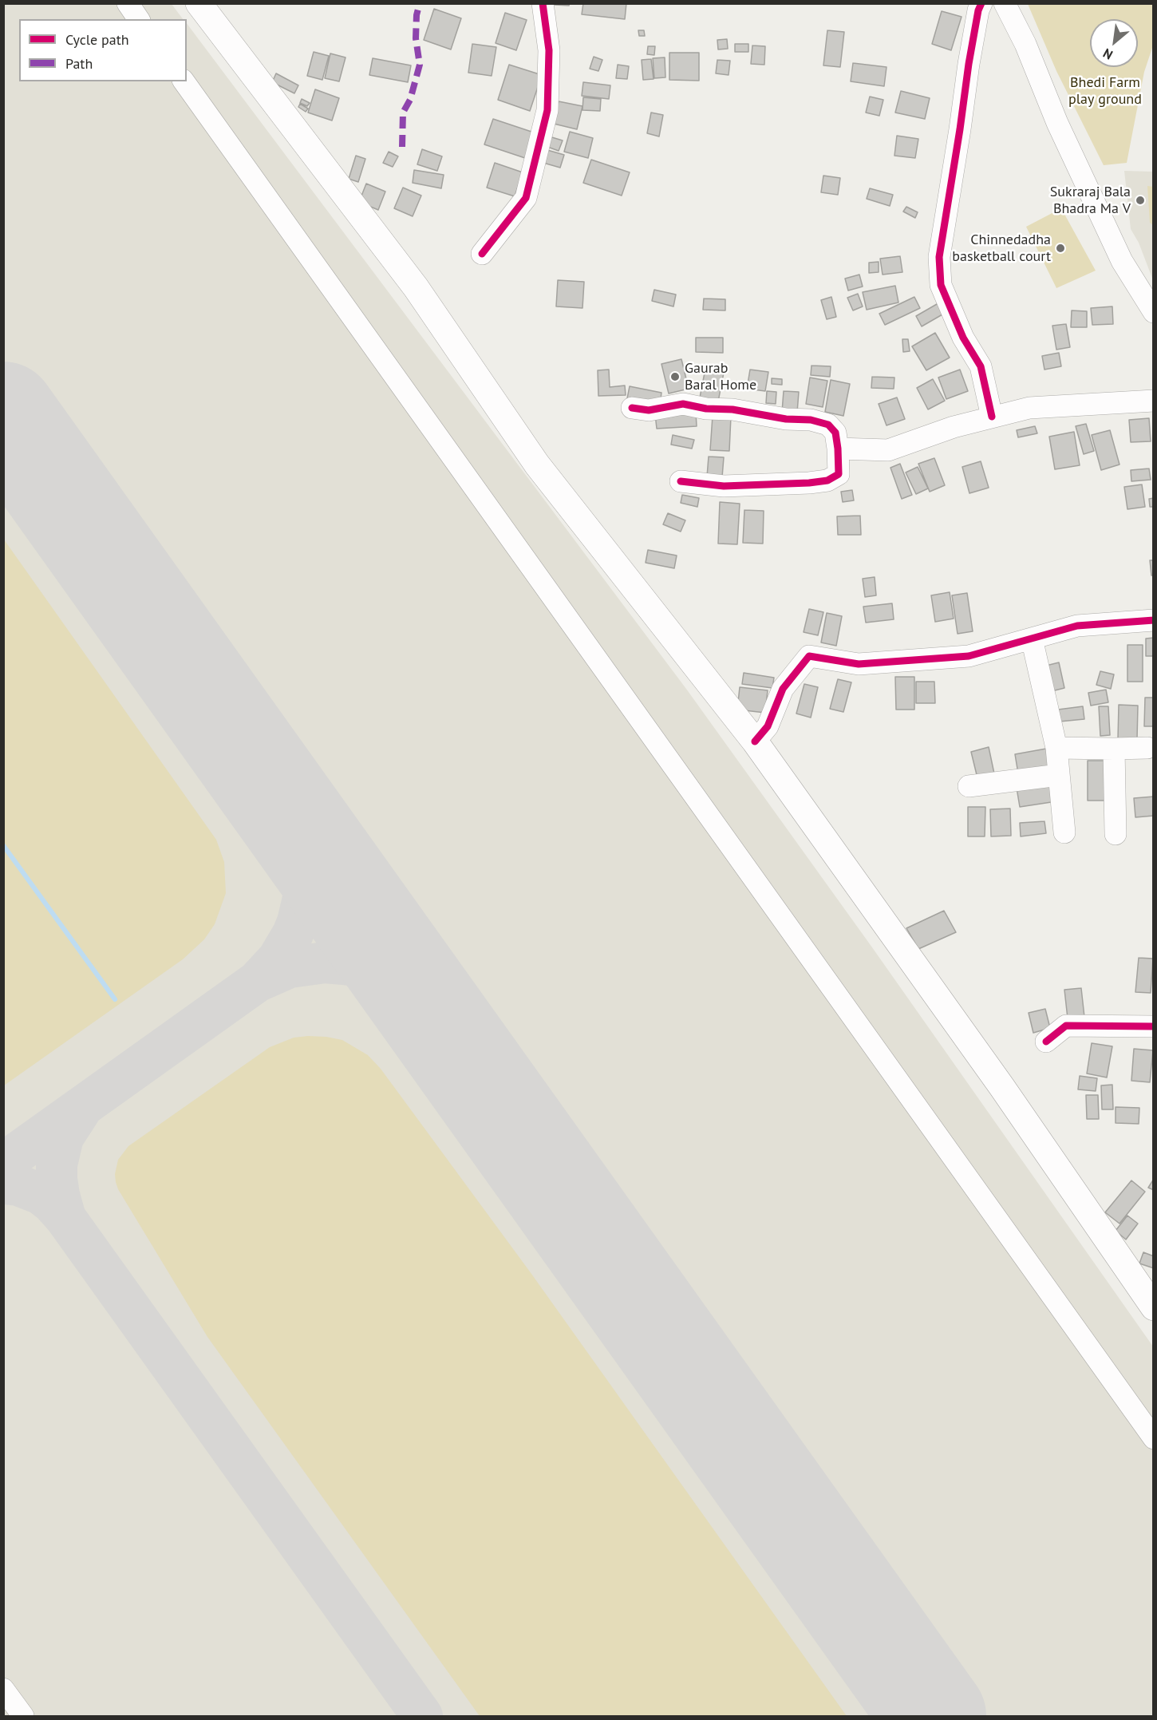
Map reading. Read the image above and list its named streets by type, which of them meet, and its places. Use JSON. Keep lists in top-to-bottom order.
{
  "parks": ["Bhedi Farm play ground"],
  "places": ["Sukraraj Bala Bhadra Ma V", "Chinnedadha basketball court", "Gaurab Baral Home"],
  "legend": ["Cycle path", "Path"],
  "north": "bottom left"
}
